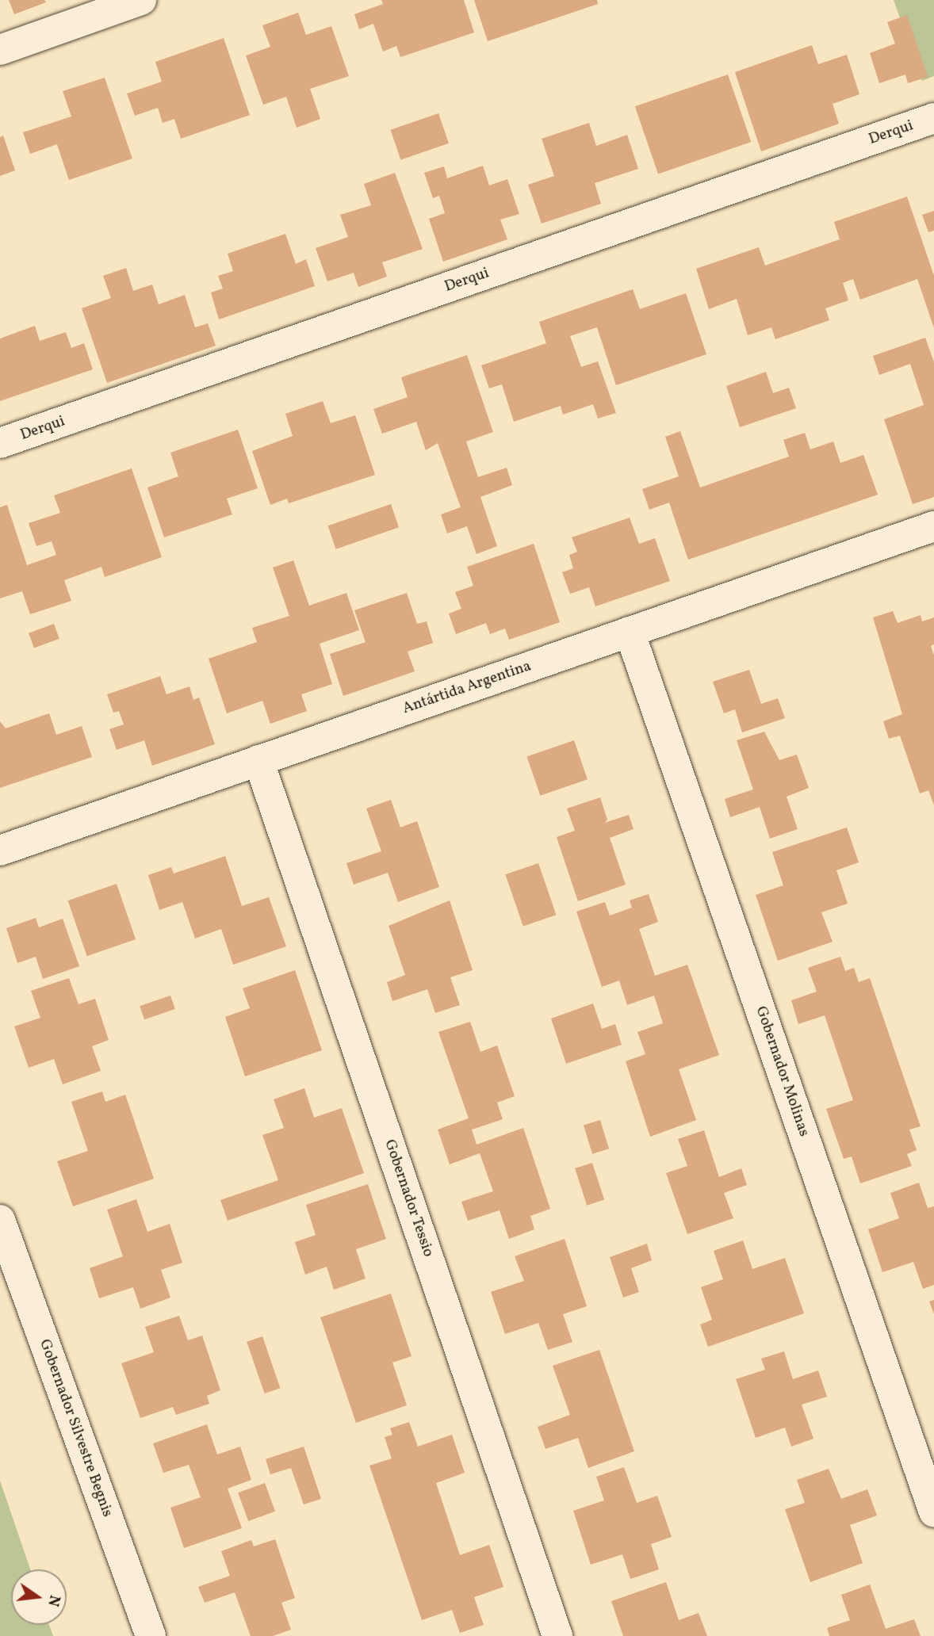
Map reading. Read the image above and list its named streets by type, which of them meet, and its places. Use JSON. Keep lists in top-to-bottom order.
{
  "streets": {
    "street": [
      "Derqui",
      "Antártida Argentina",
      "Gobernador Molinas",
      "Gobernador Tessio",
      "Gobernador Silvestre Begnis"
    ]
  },
  "crossings": [
    ["Antártida Argentina", "Gobernador Molinas"],
    ["Antártida Argentina", "Gobernador Tessio"]
  ],
  "north": "right"
}
